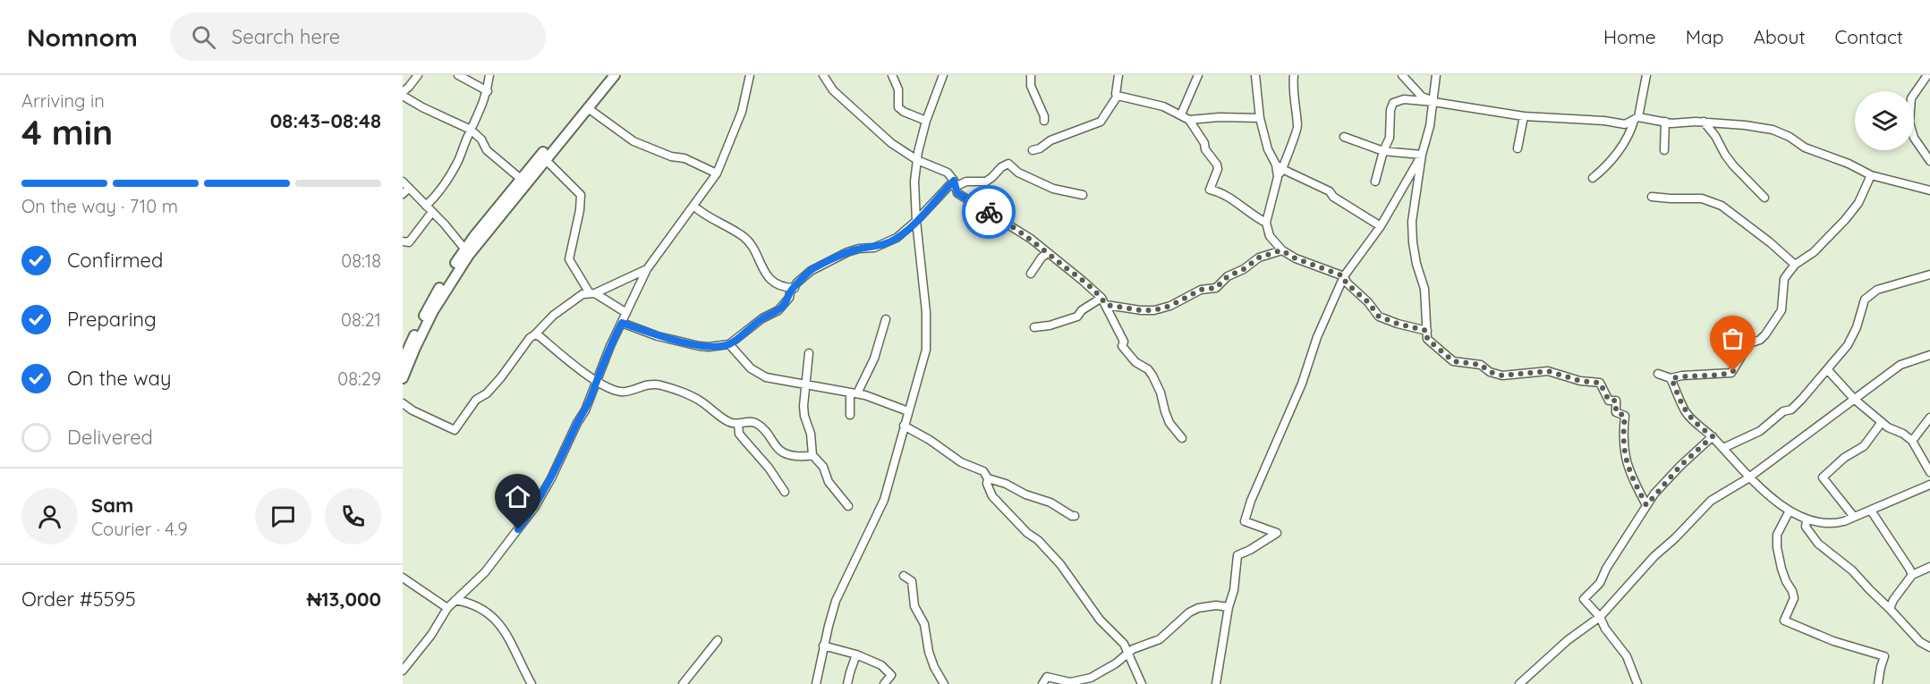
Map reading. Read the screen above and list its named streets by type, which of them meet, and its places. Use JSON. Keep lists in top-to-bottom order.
{
  "page": {
    "header": "Nomnom",
    "search": "Search here",
    "nav": [
      "Home",
      "Map",
      "About",
      "Contact"
    ],
    "heading": ["4 min", "Arriving in", "08:43–08:48"],
    "panel": [
      "Sam",
      "Courier · 4.9",
      "Order #5595",
      "₦13,000"
    ],
    "bar": "On the way · 710 m",
    "list": [
      ["Confirmed", "08:18"],
      ["Preparing", "08:21"],
      ["On the way", "08:29"],
      "Delivered"
    ]
  }
}
